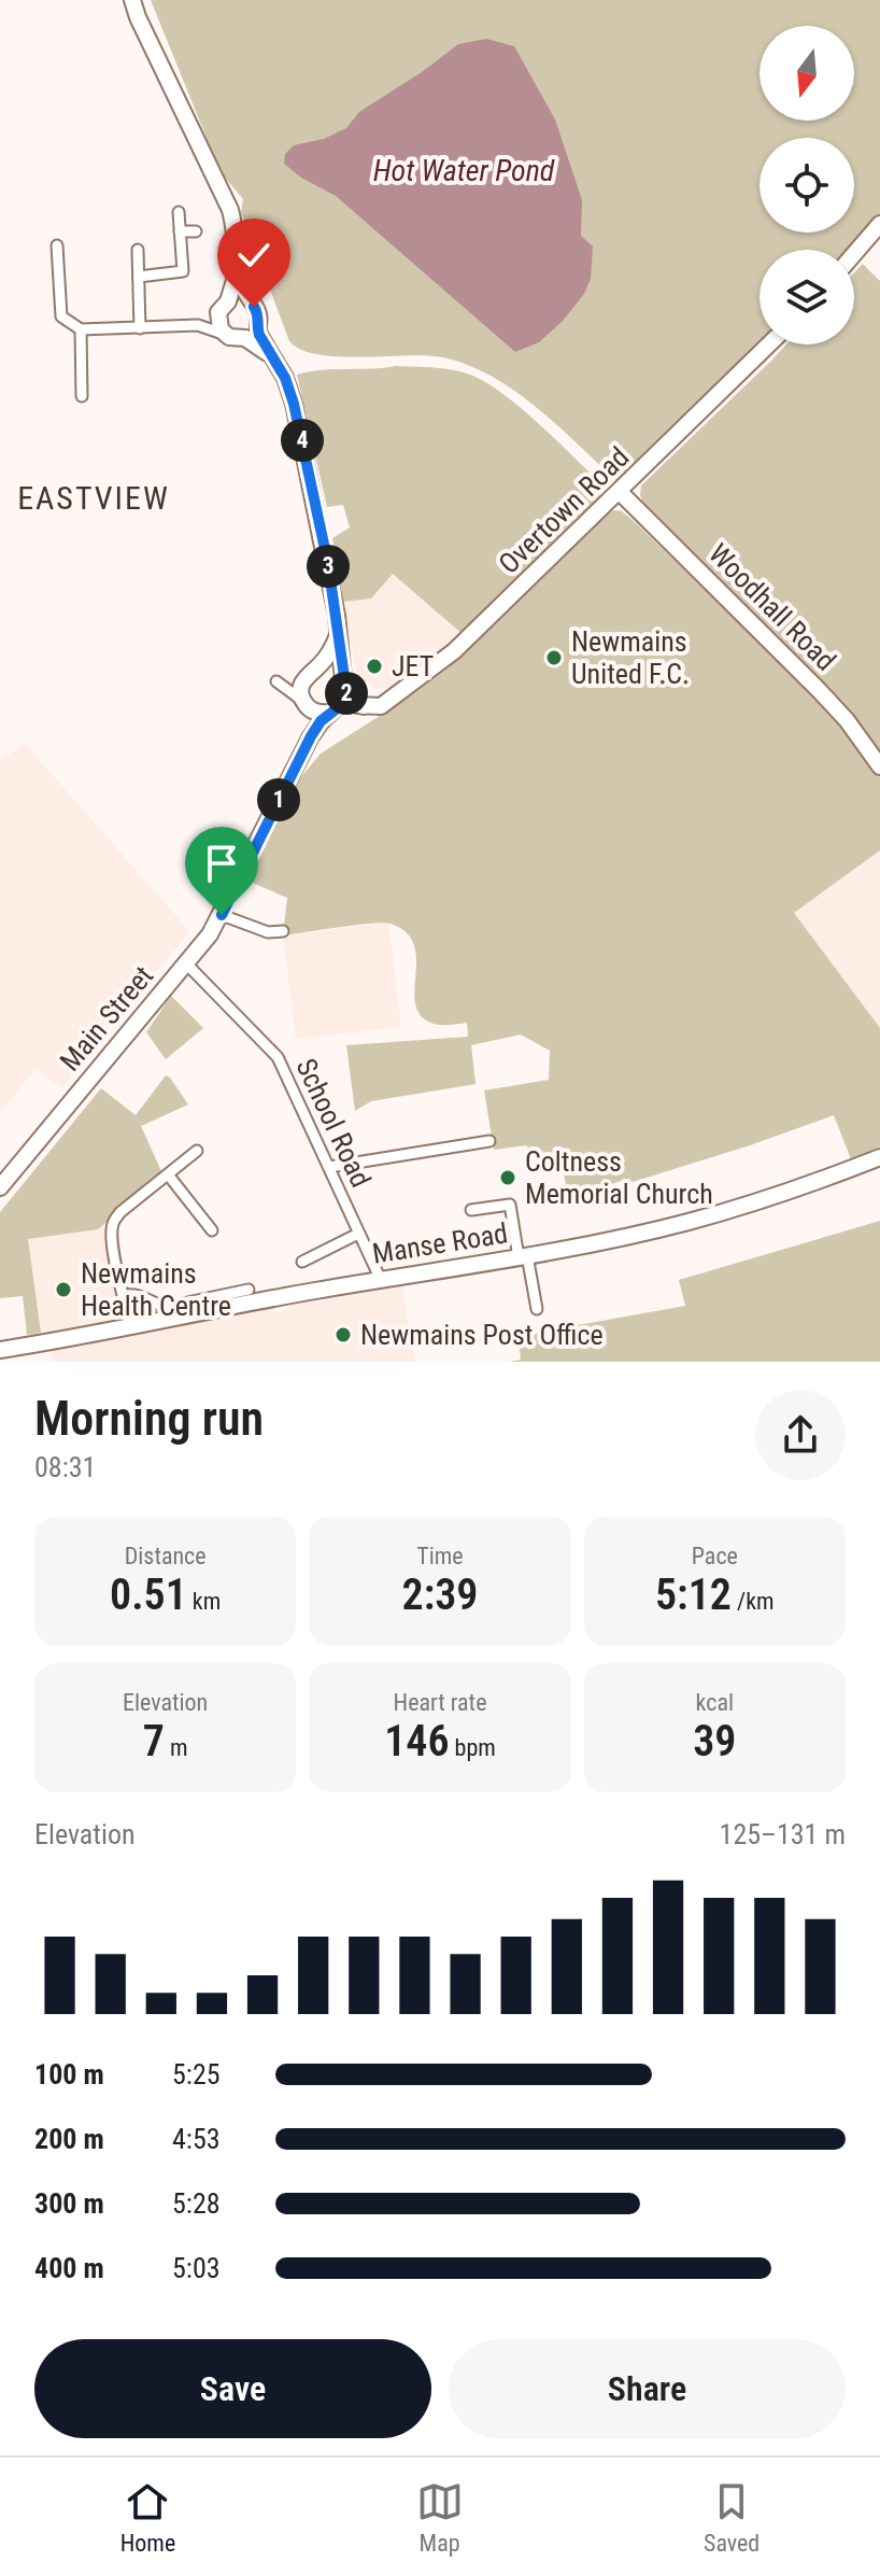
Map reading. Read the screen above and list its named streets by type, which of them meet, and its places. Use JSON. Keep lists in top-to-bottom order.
{
  "streets": {
    "main road": [
      "Overtown Road",
      "Woodhall Road",
      "Main Street",
      "Manse Road"
    ],
    "street": ["School Road"]
  },
  "crossings": [
    ["Overtown Road", "Woodhall Road"],
    ["Overtown Road", "Main Street"],
    ["Main Street", "School Road"],
    ["School Road", "Manse Road"]
  ],
  "districts": ["EASTVIEW"],
  "water": ["Hot Water Pond"],
  "places": [
    "Newmains United F.C.",
    "JET",
    "Coltness Memorial Church",
    "Newmains Health Centre",
    "Newmains Post Office"
  ],
  "north": "bottom",
  "page": {
    "pins": [
      "4",
      "3",
      "2",
      "1"
    ],
    "heading": ["Morning run", "08:31"],
    "stats": [
      ["Distance", "0.51 km"],
      ["Time", "2:39"],
      ["Pace", "5:12 /km"],
      ["Elevation", "7 m"],
      ["Heart rate", "146 bpm"],
      ["kcal", "39"]
    ],
    "chart": ["Elevation", "125–131 m"],
    "list": [
      {
        "name": "100 m",
        "note": "5:25"
      },
      {
        "name": "200 m",
        "note": "4:53"
      },
      {
        "name": "300 m",
        "note": "5:28"
      },
      {
        "name": "400 m",
        "note": "5:03"
      }
    ],
    "buttons": ["Save", "Share"],
    "tabs": ["Home", "Map", "Saved"]
  }
}
